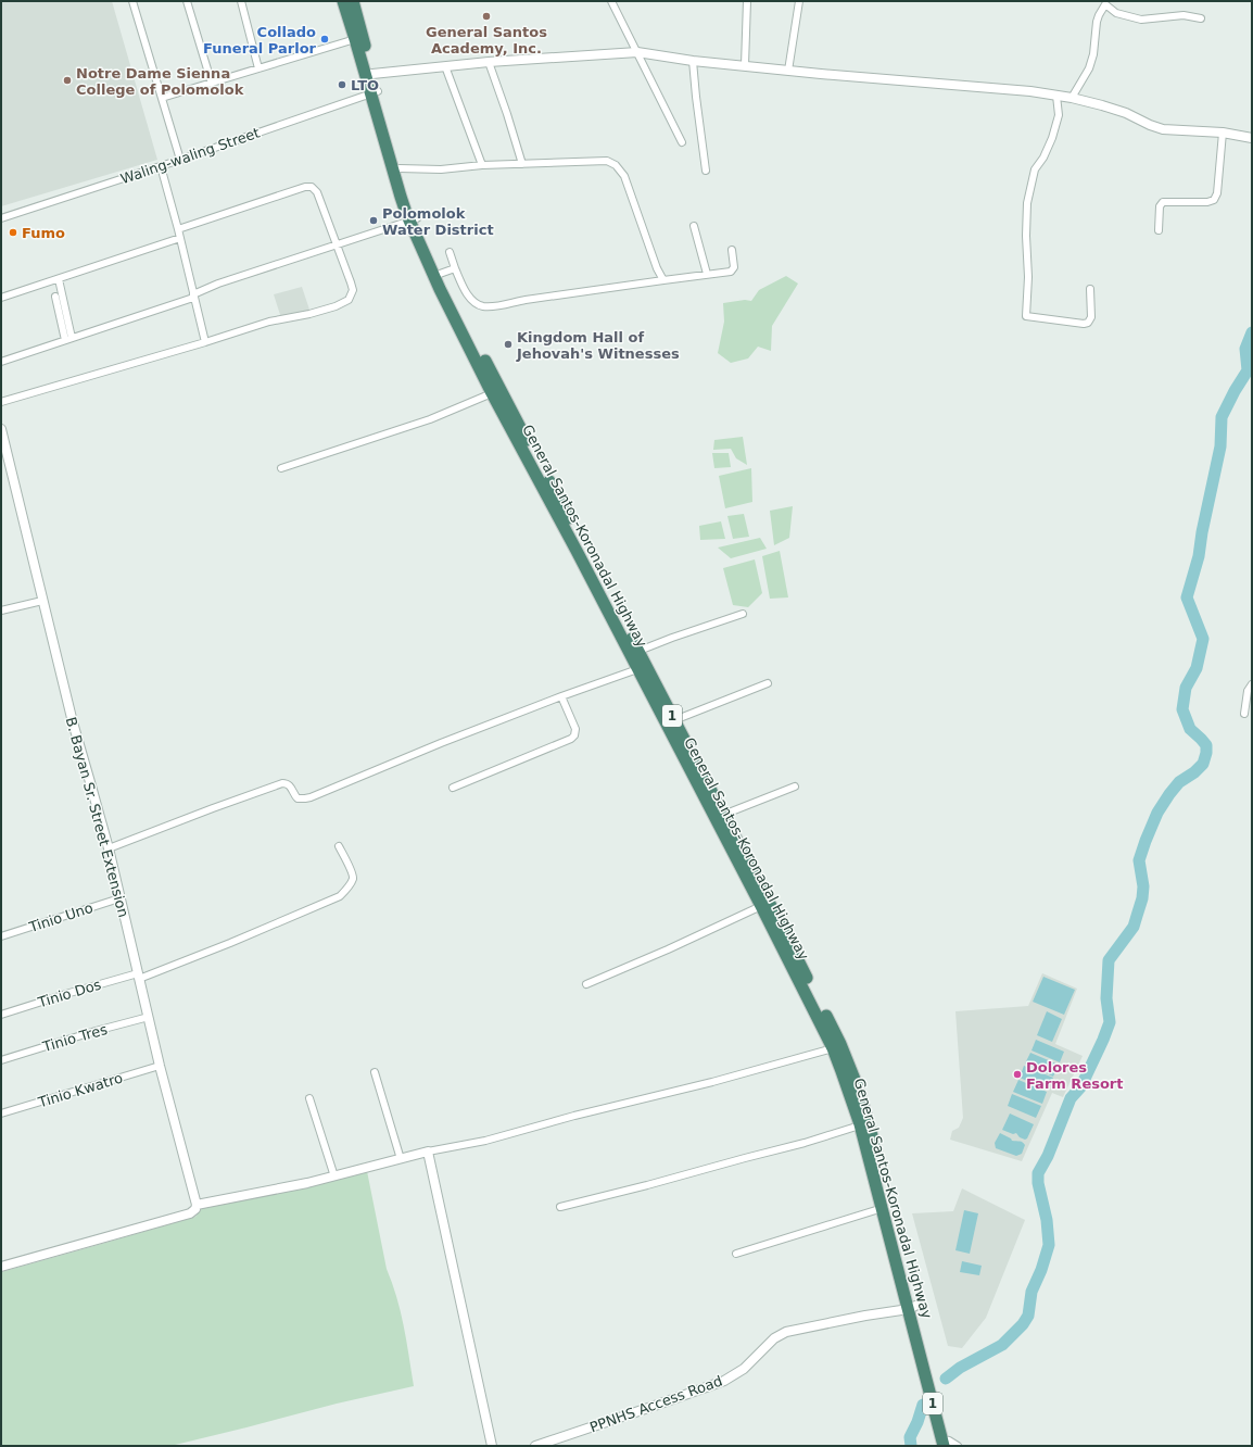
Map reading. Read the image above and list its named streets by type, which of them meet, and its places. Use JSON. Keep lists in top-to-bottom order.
{
  "streets": {
    "highway": ["General Santos-Koronadal Highway", "1"],
    "street": [
      "Waling-waling Street",
      "B. Bayan Sr. Street Extension",
      "Tinio Uno",
      "Tinio Dos",
      "Tinio Tres",
      "Tinio Kwatro",
      "PPNHS Access Road"
    ]
  },
  "crossings": [
    ["Waling-waling Street", "General Santos-Koronadal Highway"],
    ["General Santos-Koronadal Highway", "PPNHS Access Road"],
    ["B. Bayan Sr. Street Extension", "Tinio Uno"],
    ["B. Bayan Sr. Street Extension", "Tinio Dos"],
    ["B. Bayan Sr. Street Extension", "Tinio Tres"],
    ["B. Bayan Sr. Street Extension", "Tinio Kwatro"]
  ],
  "places": [
    "General Santos Academy, Inc.",
    "Collado Funeral Parlor",
    "Notre Dame Sienna College of Polomolok",
    "LTO",
    "Polomolok Water District",
    "Fumo",
    "Kingdom Hall of Jehovah's Witnesses",
    "Dolores Farm Resort"
  ]
}
